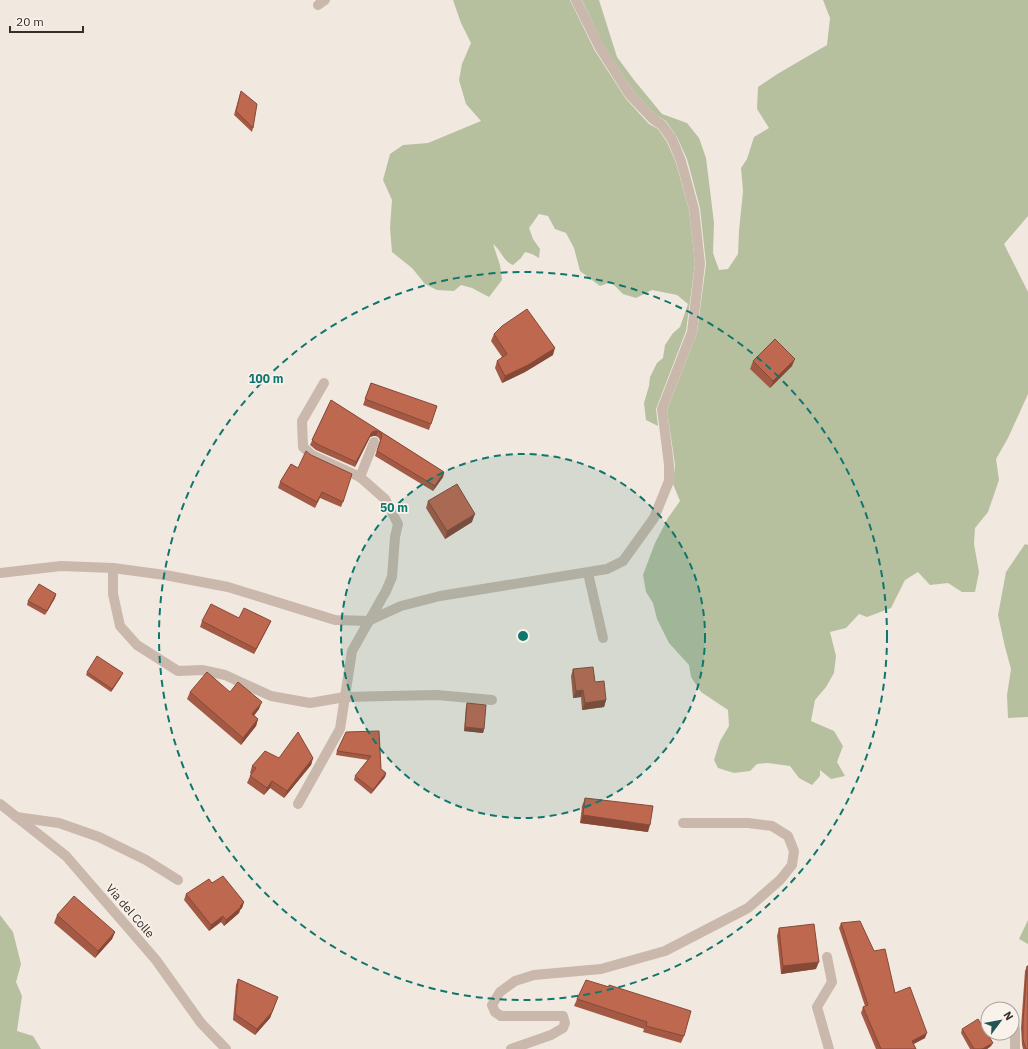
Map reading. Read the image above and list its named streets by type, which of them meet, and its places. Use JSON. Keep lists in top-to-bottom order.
{
  "streets": {
    "street": ["Via del Colle"]
  },
  "scale_bar": "20 m",
  "north": "top right",
  "rings": ["100 m", "50 m"]
}
